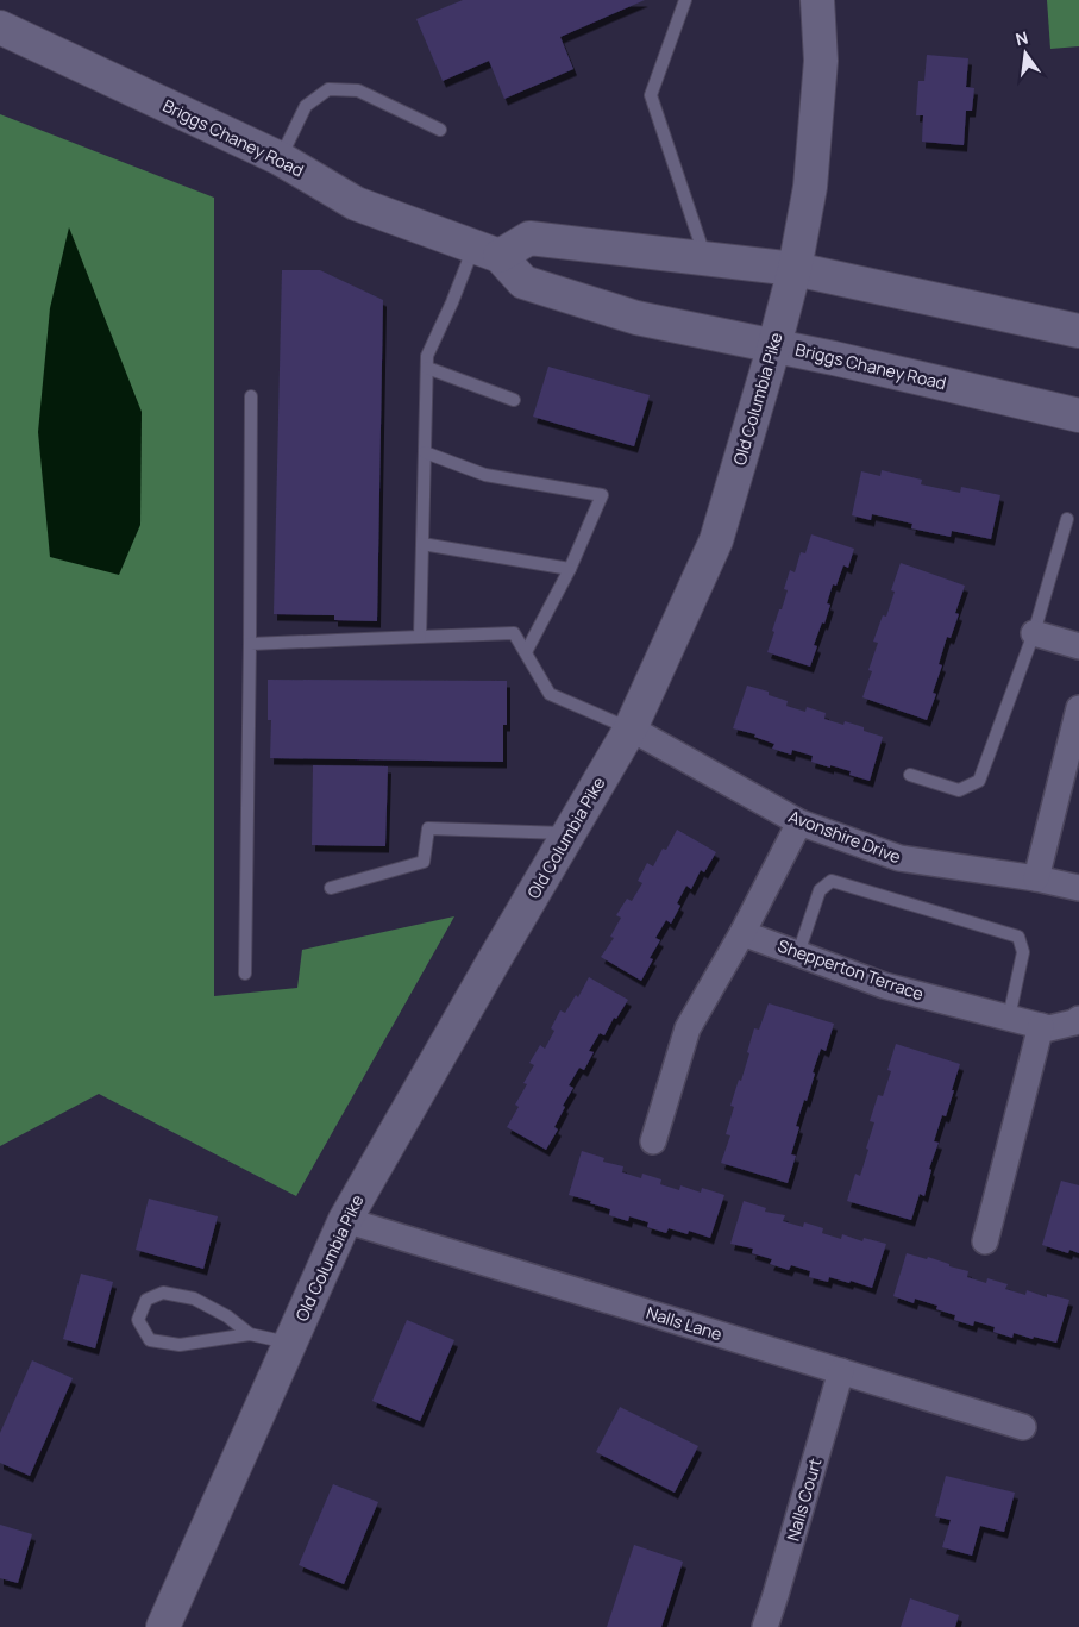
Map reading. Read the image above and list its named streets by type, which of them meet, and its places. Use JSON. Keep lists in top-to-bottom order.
{
  "streets": {
    "main road": ["Briggs Chaney Road", "Old Columbia Pike"],
    "street": [
      "Avonshire Drive",
      "Shepperton Terrace",
      "Nalls Lane",
      "Nalls Court"
    ]
  },
  "crossings": [
    ["Briggs Chaney Road", "Old Columbia Pike"],
    ["Old Columbia Pike", "Avonshire Drive"],
    ["Old Columbia Pike", "Nalls Lane"],
    ["Nalls Lane", "Nalls Court"]
  ],
  "north": "top"
}
